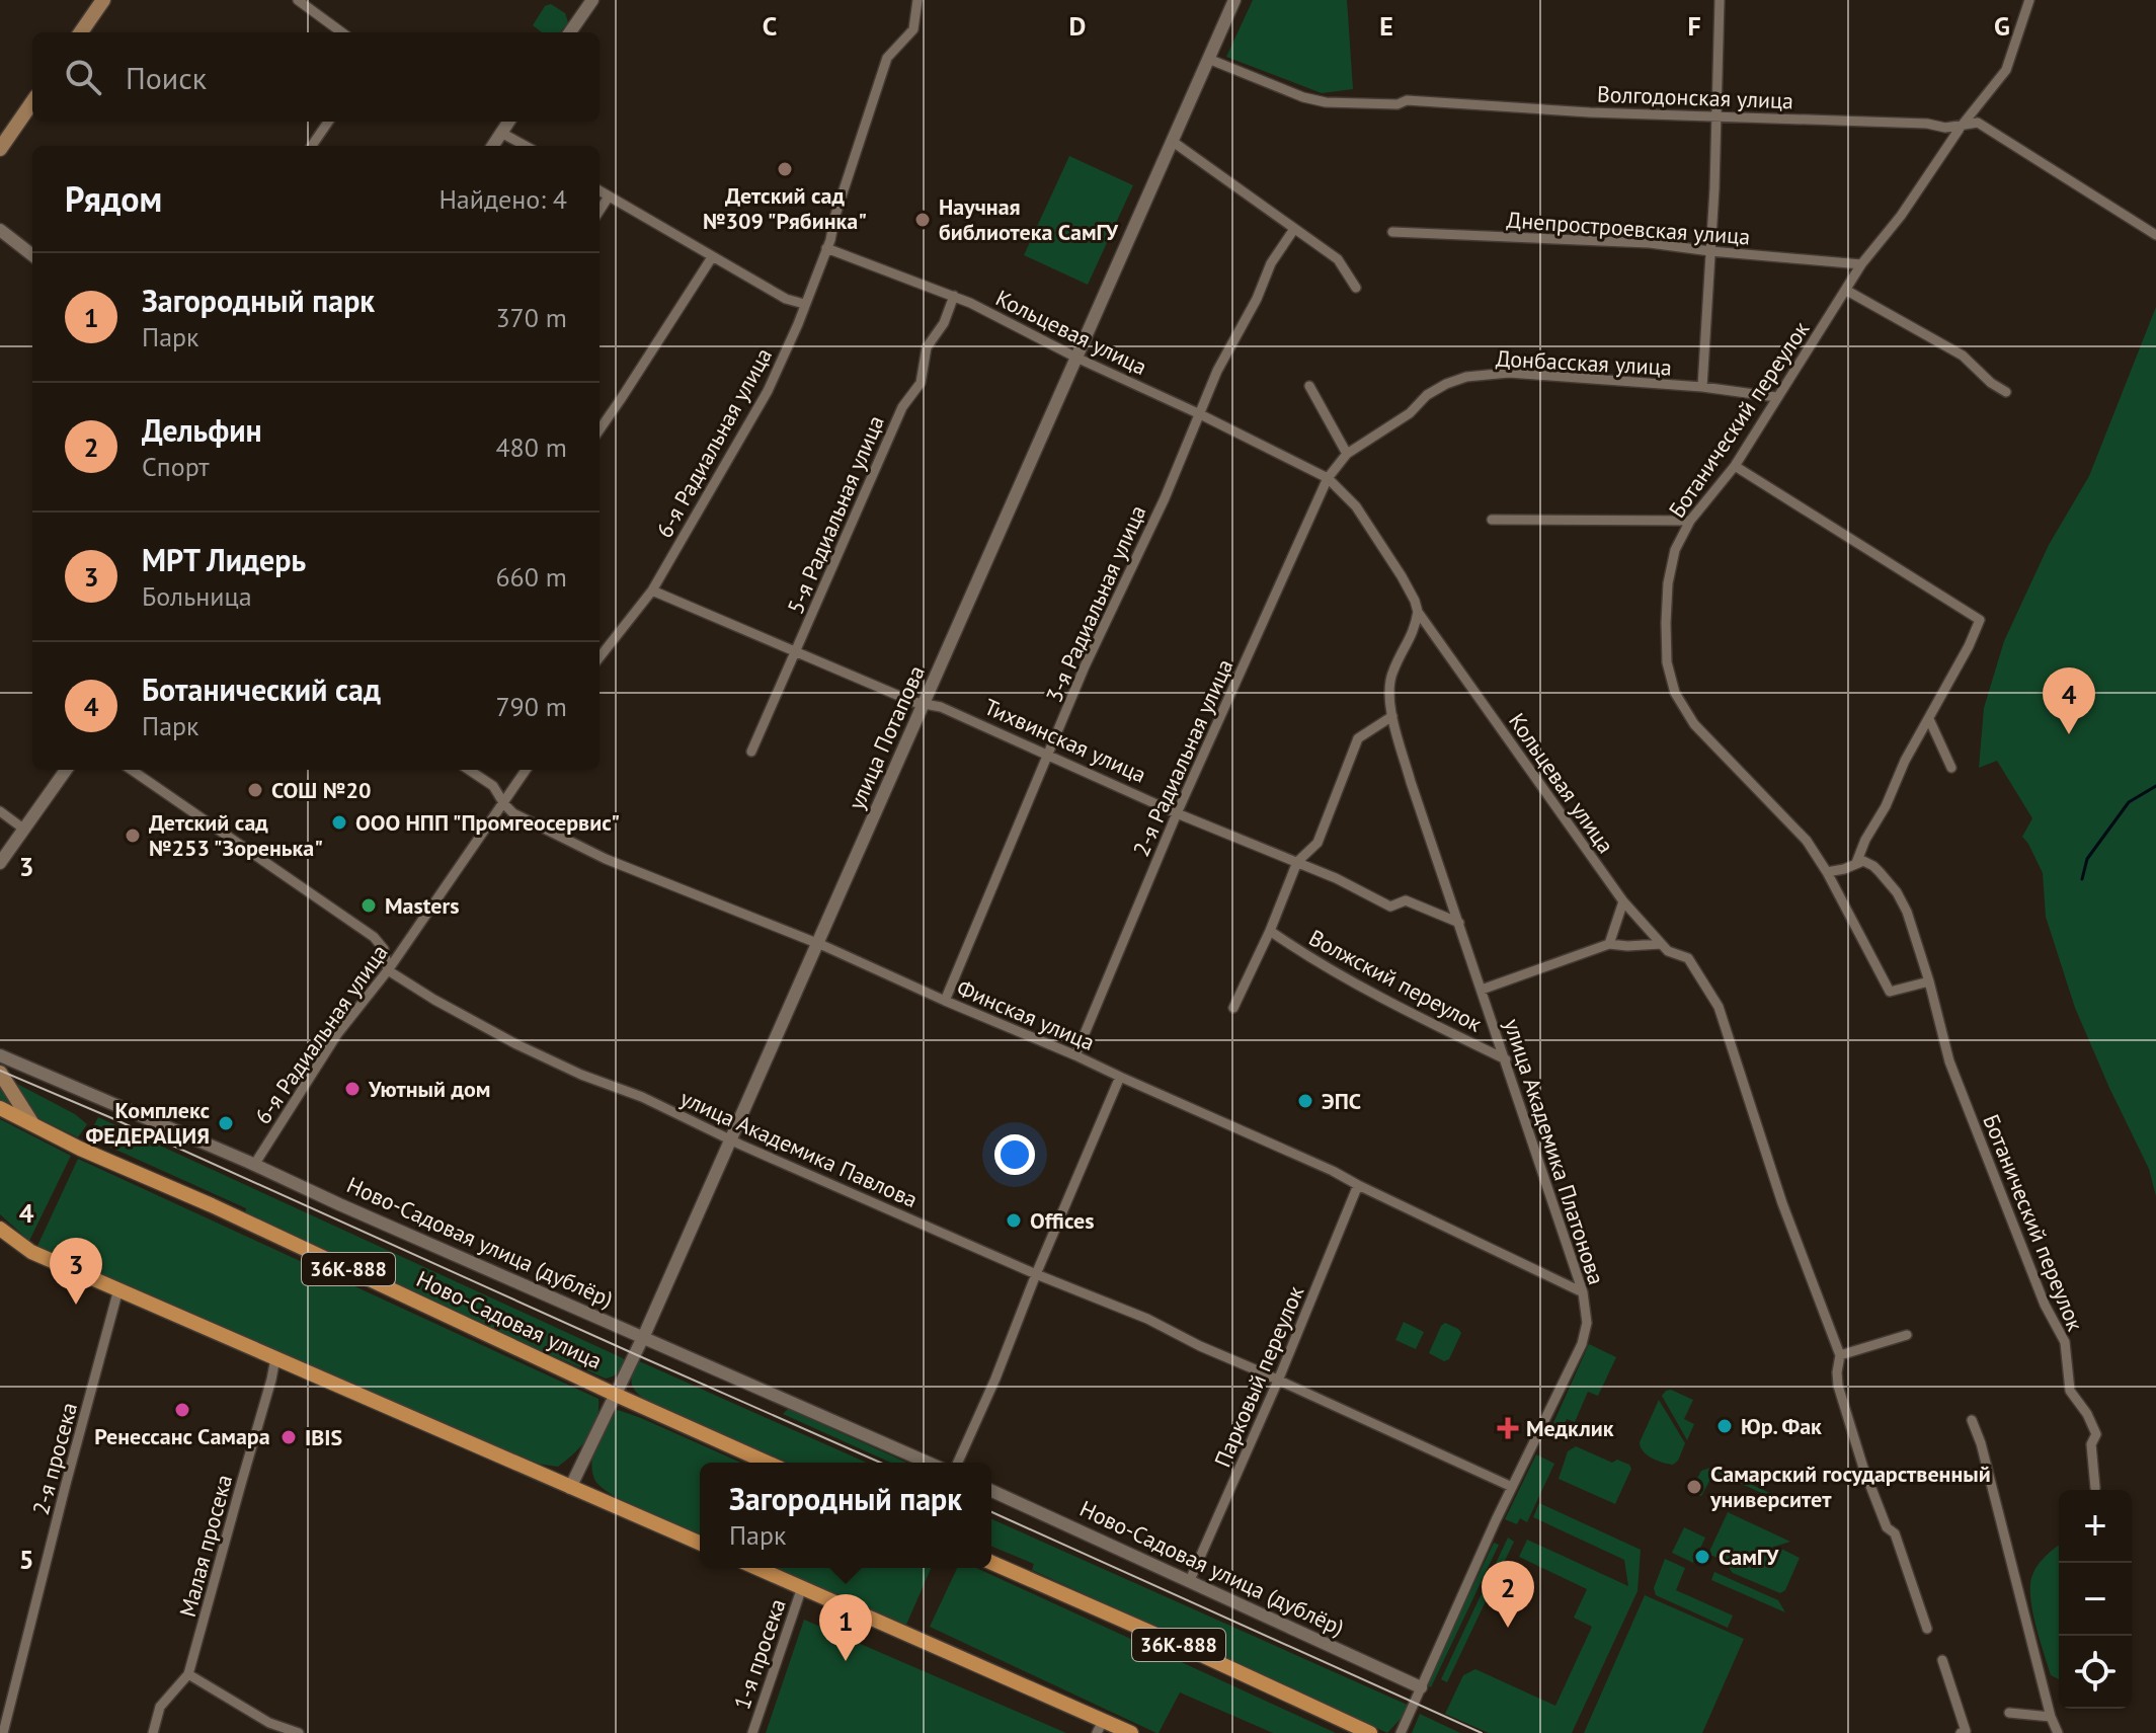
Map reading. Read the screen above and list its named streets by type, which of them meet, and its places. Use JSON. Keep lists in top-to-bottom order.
{
  "streets": {
    "main road": ["36К-888", "Ново-Садовая улица"],
    "street": [
      "Волгодонская улица",
      "Днепростроевская улица",
      "Кольцевая улица",
      "Донбасская улица",
      "Ботанический переулок",
      "6-я Радиальная улица",
      "5-я Радиальная улица",
      "3-я Радиальная улица",
      "улица Потапова",
      "Тихвинская улица",
      "2-я Радиальная улица",
      "Волжский переулок",
      "Финская улица",
      "улица Академика Павлова",
      "улица Академика Платонова",
      "Ново-Садовая улица (дублёр)",
      "Парковый переулок",
      "2-я просека",
      "Малая просека",
      "1-я просека"
    ]
  },
  "crossings": [
    ["Волгодонская улица", "Ботанический переулок"],
    ["Волгодонская улица", "улица Потапова"],
    ["Днепростроевская улица", "Ботанический переулок"],
    ["Кольцевая улица", "Донбасская улица"],
    ["Кольцевая улица", "6-я Радиальная улица"],
    ["Кольцевая улица", "5-я Радиальная улица"],
    ["Кольцевая улица", "3-я Радиальная улица"],
    ["Кольцевая улица", "улица Потапова"],
    ["Кольцевая улица", "2-я Радиальная улица"],
    ["Кольцевая улица", "улица Академика Платонова"],
    ["Донбасская улица", "Ботанический переулок"],
    ["Донбасская улица", "2-я Радиальная улица"],
    ["6-я Радиальная улица", "Тихвинская улица"],
    ["6-я Радиальная улица", "Финская улица"],
    ["6-я Радиальная улица", "улица Академика Павлова"],
    ["6-я Радиальная улица", "Ново-Садовая улица (дублёр)"],
    ["5-я Радиальная улица", "Тихвинская улица"],
    ["3-я Радиальная улица", "Тихвинская улица"],
    ["3-я Радиальная улица", "Финская улица"],
    ["улица Потапова", "Тихвинская улица"],
    ["улица Потапова", "Финская улица"],
    ["улица Потапова", "улица Академика Павлова"],
    ["улица Потапова", "Ново-Садовая улица (дублёр)"],
    ["улица Потапова", "Ново-Садовая улица"],
    ["Тихвинская улица", "2-я Радиальная улица"],
    ["Тихвинская улица", "улица Академика Платонова"],
    ["2-я Радиальная улица", "Финская улица"],
    ["Волжский переулок", "улица Академика Платонова"],
    ["Финская улица", "улица Академика Платонова"],
    ["Финская улица", "Парковый переулок"],
    ["улица Академика Павлова", "улица Академика Платонова"],
    ["улица Академика Павлова", "Парковый переулок"],
    ["улица Академика Платонова", "Ново-Садовая улица (дублёр)"],
    ["Ново-Садовая улица (дублёр)", "Парковый переулок"]
  ],
  "places": {
    "other": [
      "Детский сад №309 \"Рябинка\"",
      "Научная библиотека СамГУ",
      "СОШ №20",
      "ООО НПП \"Промгеосервис\"",
      "Детский сад №253 \"Зоренька\"",
      "Masters",
      "Уютный дом",
      "ЭПС",
      "Комплекс ФЕДЕРАЦИЯ",
      "Offices",
      "Ренессанс Самара",
      "Юр. Фак",
      "IBIS",
      "Самарский государственный университет",
      "СамГУ"
    ],
    "health": ["Медклик"]
  },
  "page": {
    "search": "Поиск",
    "heading": ["Рядом", "Найдено: 4"],
    "list": [
      {
        "mark": "1",
        "name": "Загородный парк",
        "note": "Парк",
        "value": "370 m"
      },
      {
        "mark": "2",
        "name": "Дельфин",
        "note": "Спорт",
        "value": "480 m"
      },
      {
        "mark": "3",
        "name": "МРТ Лидерь",
        "note": "Больница",
        "value": "660 m"
      },
      {
        "mark": "4",
        "name": "Ботанический сад",
        "note": "Парк",
        "value": "790 m"
      }
    ],
    "pins": [
      "4",
      "3",
      "2",
      "1"
    ],
    "popup": ["Загородный парк", "Парк"],
    "map_buttons": ["+", "−"]
  },
  "grid": {
    "columns": [
      "C",
      "D",
      "E",
      "F",
      "G"
    ],
    "rows": ["3", "4", "5"]
  }
}
